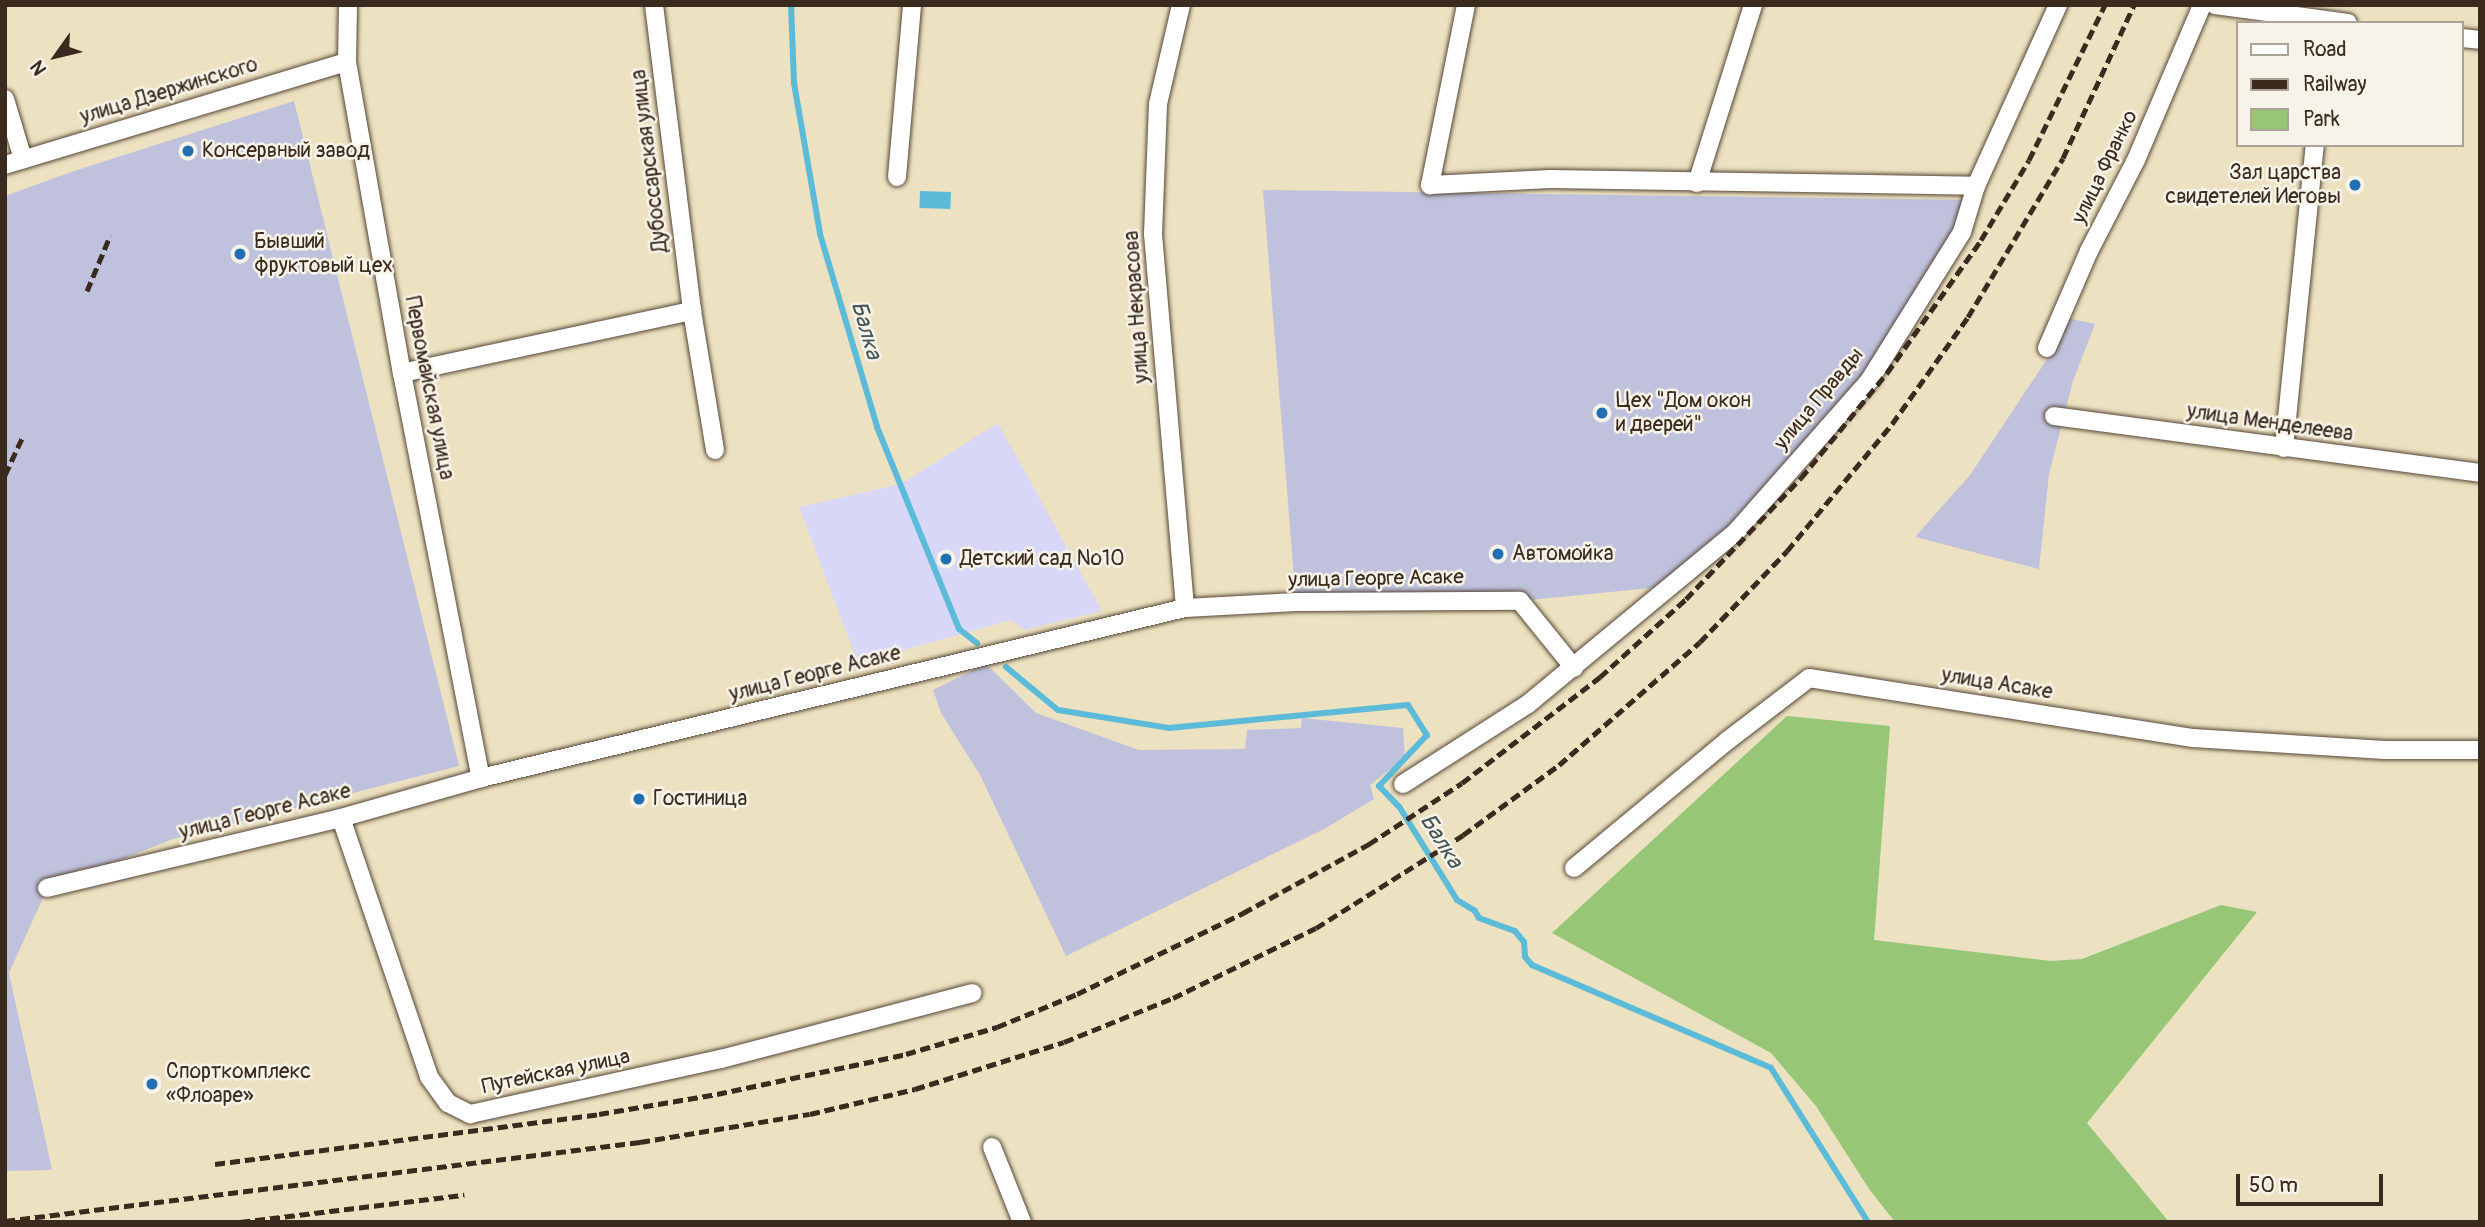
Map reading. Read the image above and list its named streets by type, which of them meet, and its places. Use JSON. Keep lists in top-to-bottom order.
{
  "streets": {
    "street": [
      "улица Дзержинского",
      "Дубоссарская улица",
      "улица Франко",
      "улица Некрасова",
      "Первомайская улица",
      "улица Правды",
      "улица Менделеева",
      "улица Георге Асаке",
      "улица Асаке",
      "Путейская улица"
    ]
  },
  "crossings": [
    ["улица Дзержинского", "Первомайская улица"],
    ["улица Некрасова", "улица Георге Асаке"],
    ["Первомайская улица", "улица Георге Асаке"],
    ["улица Правды", "улица Георге Асаке"],
    ["улица Георге Асаке", "Путейская улица"]
  ],
  "water": ["Балка"],
  "places": [
    "Консервный завод",
    "Зал царства свидетелей Иеговы",
    "Бывший фруктовый цех",
    "Цех \"Дом окон и дверей\"",
    "Автомойка",
    "Детский сад №10",
    "Гостиница",
    "Спорткомплекс «Флоаре»"
  ],
  "legend": ["Road", "Railway", "Park"],
  "scale_bar": "50 m",
  "north": "bottom left"
}
